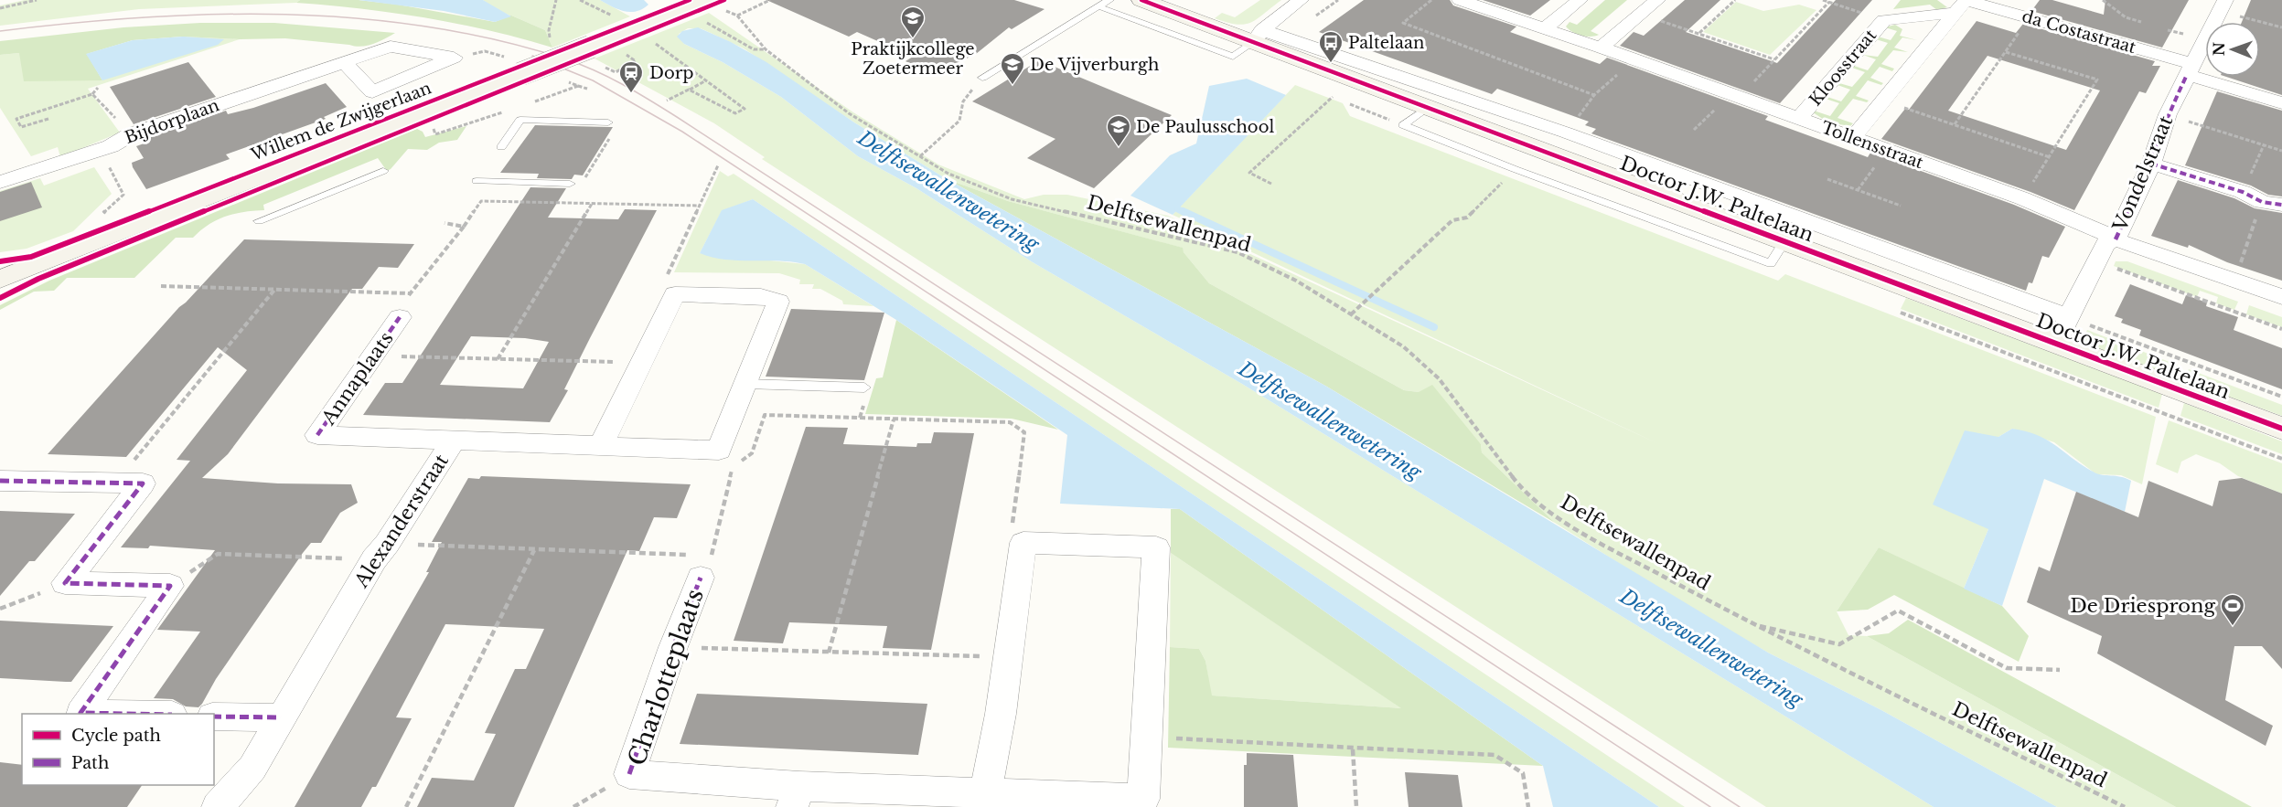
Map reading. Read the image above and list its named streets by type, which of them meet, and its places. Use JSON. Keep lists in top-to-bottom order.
{
  "streets": {
    "street": [
      "da Costastraat",
      "Kloosstraat",
      "Bijdorplaan",
      "Willem de Zwijgerlaan",
      "Tollensstraat",
      "Vondelstraat",
      "Doctor J.W. Paltelaan",
      "Annaplaats",
      "Alexanderstraat",
      "Charlotteplaats"
    ],
    "path": ["Delftsewallenpad"]
  },
  "crossings": [
    ["da Costastraat", "Kloosstraat"],
    ["da Costastraat", "Vondelstraat"],
    ["Kloosstraat", "Tollensstraat"],
    ["Willem de Zwijgerlaan", "Delftsewallenpad"],
    ["Tollensstraat", "Vondelstraat"],
    ["Vondelstraat", "Doctor J.W. Paltelaan"],
    ["Annaplaats", "Alexanderstraat"]
  ],
  "water": ["Delftsewallenwetering"],
  "places": {
    "school or university": ["Praktijkcollege Zoetermeer", "De Vijverburgh", "De Paulusschool"],
    "bus stop": ["Paltelaan"],
    "station": ["Dorp"],
    "sports": ["De Driesprong"]
  },
  "legend": ["Cycle path", "Path"],
  "north": "left"
}
